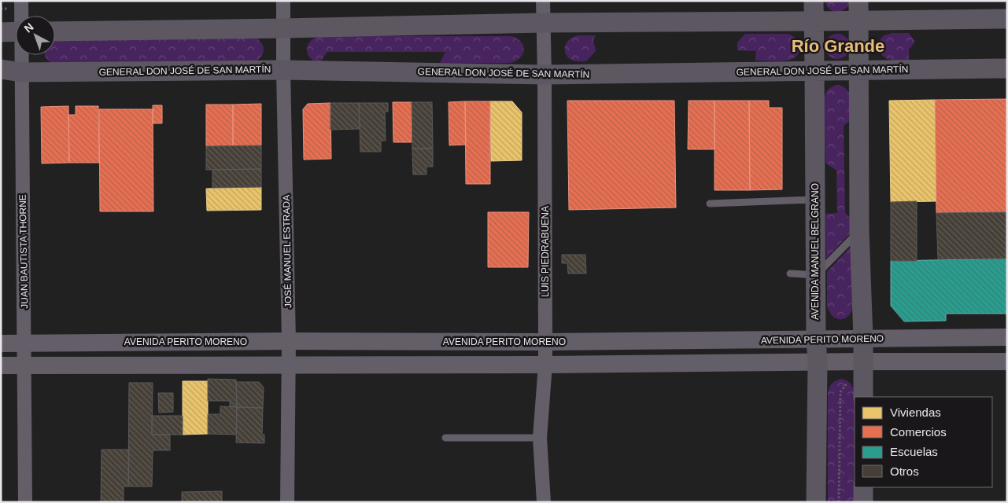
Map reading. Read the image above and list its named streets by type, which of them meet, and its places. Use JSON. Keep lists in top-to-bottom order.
{
  "streets": {
    "main road": ["GENERAL DON JOSÉ DE SAN MARTÍN", "AVENIDA MANUEL BELGRANO"],
    "street": [
      "JUAN BAUTISTA THORNE",
      "JOSÉ MANUEL ESTRADA",
      "LUIS PIEDRABUENA",
      "AVENIDA PERITO MORENO"
    ]
  },
  "crossings": [
    ["GENERAL DON JOSÉ DE SAN MARTÍN", "JUAN BAUTISTA THORNE"],
    ["GENERAL DON JOSÉ DE SAN MARTÍN", "JOSÉ MANUEL ESTRADA"],
    ["GENERAL DON JOSÉ DE SAN MARTÍN", "LUIS PIEDRABUENA"],
    ["GENERAL DON JOSÉ DE SAN MARTÍN", "AVENIDA MANUEL BELGRANO"],
    ["JUAN BAUTISTA THORNE", "AVENIDA PERITO MORENO"],
    ["JOSÉ MANUEL ESTRADA", "AVENIDA PERITO MORENO"],
    ["LUIS PIEDRABUENA", "AVENIDA PERITO MORENO"],
    ["AVENIDA MANUEL BELGRANO", "AVENIDA PERITO MORENO"]
  ],
  "districts": ["Río Grande"],
  "legend": [
    "Viviendas",
    "Comercios",
    "Escuelas",
    "Otros"
  ],
  "north": "top left"
}
